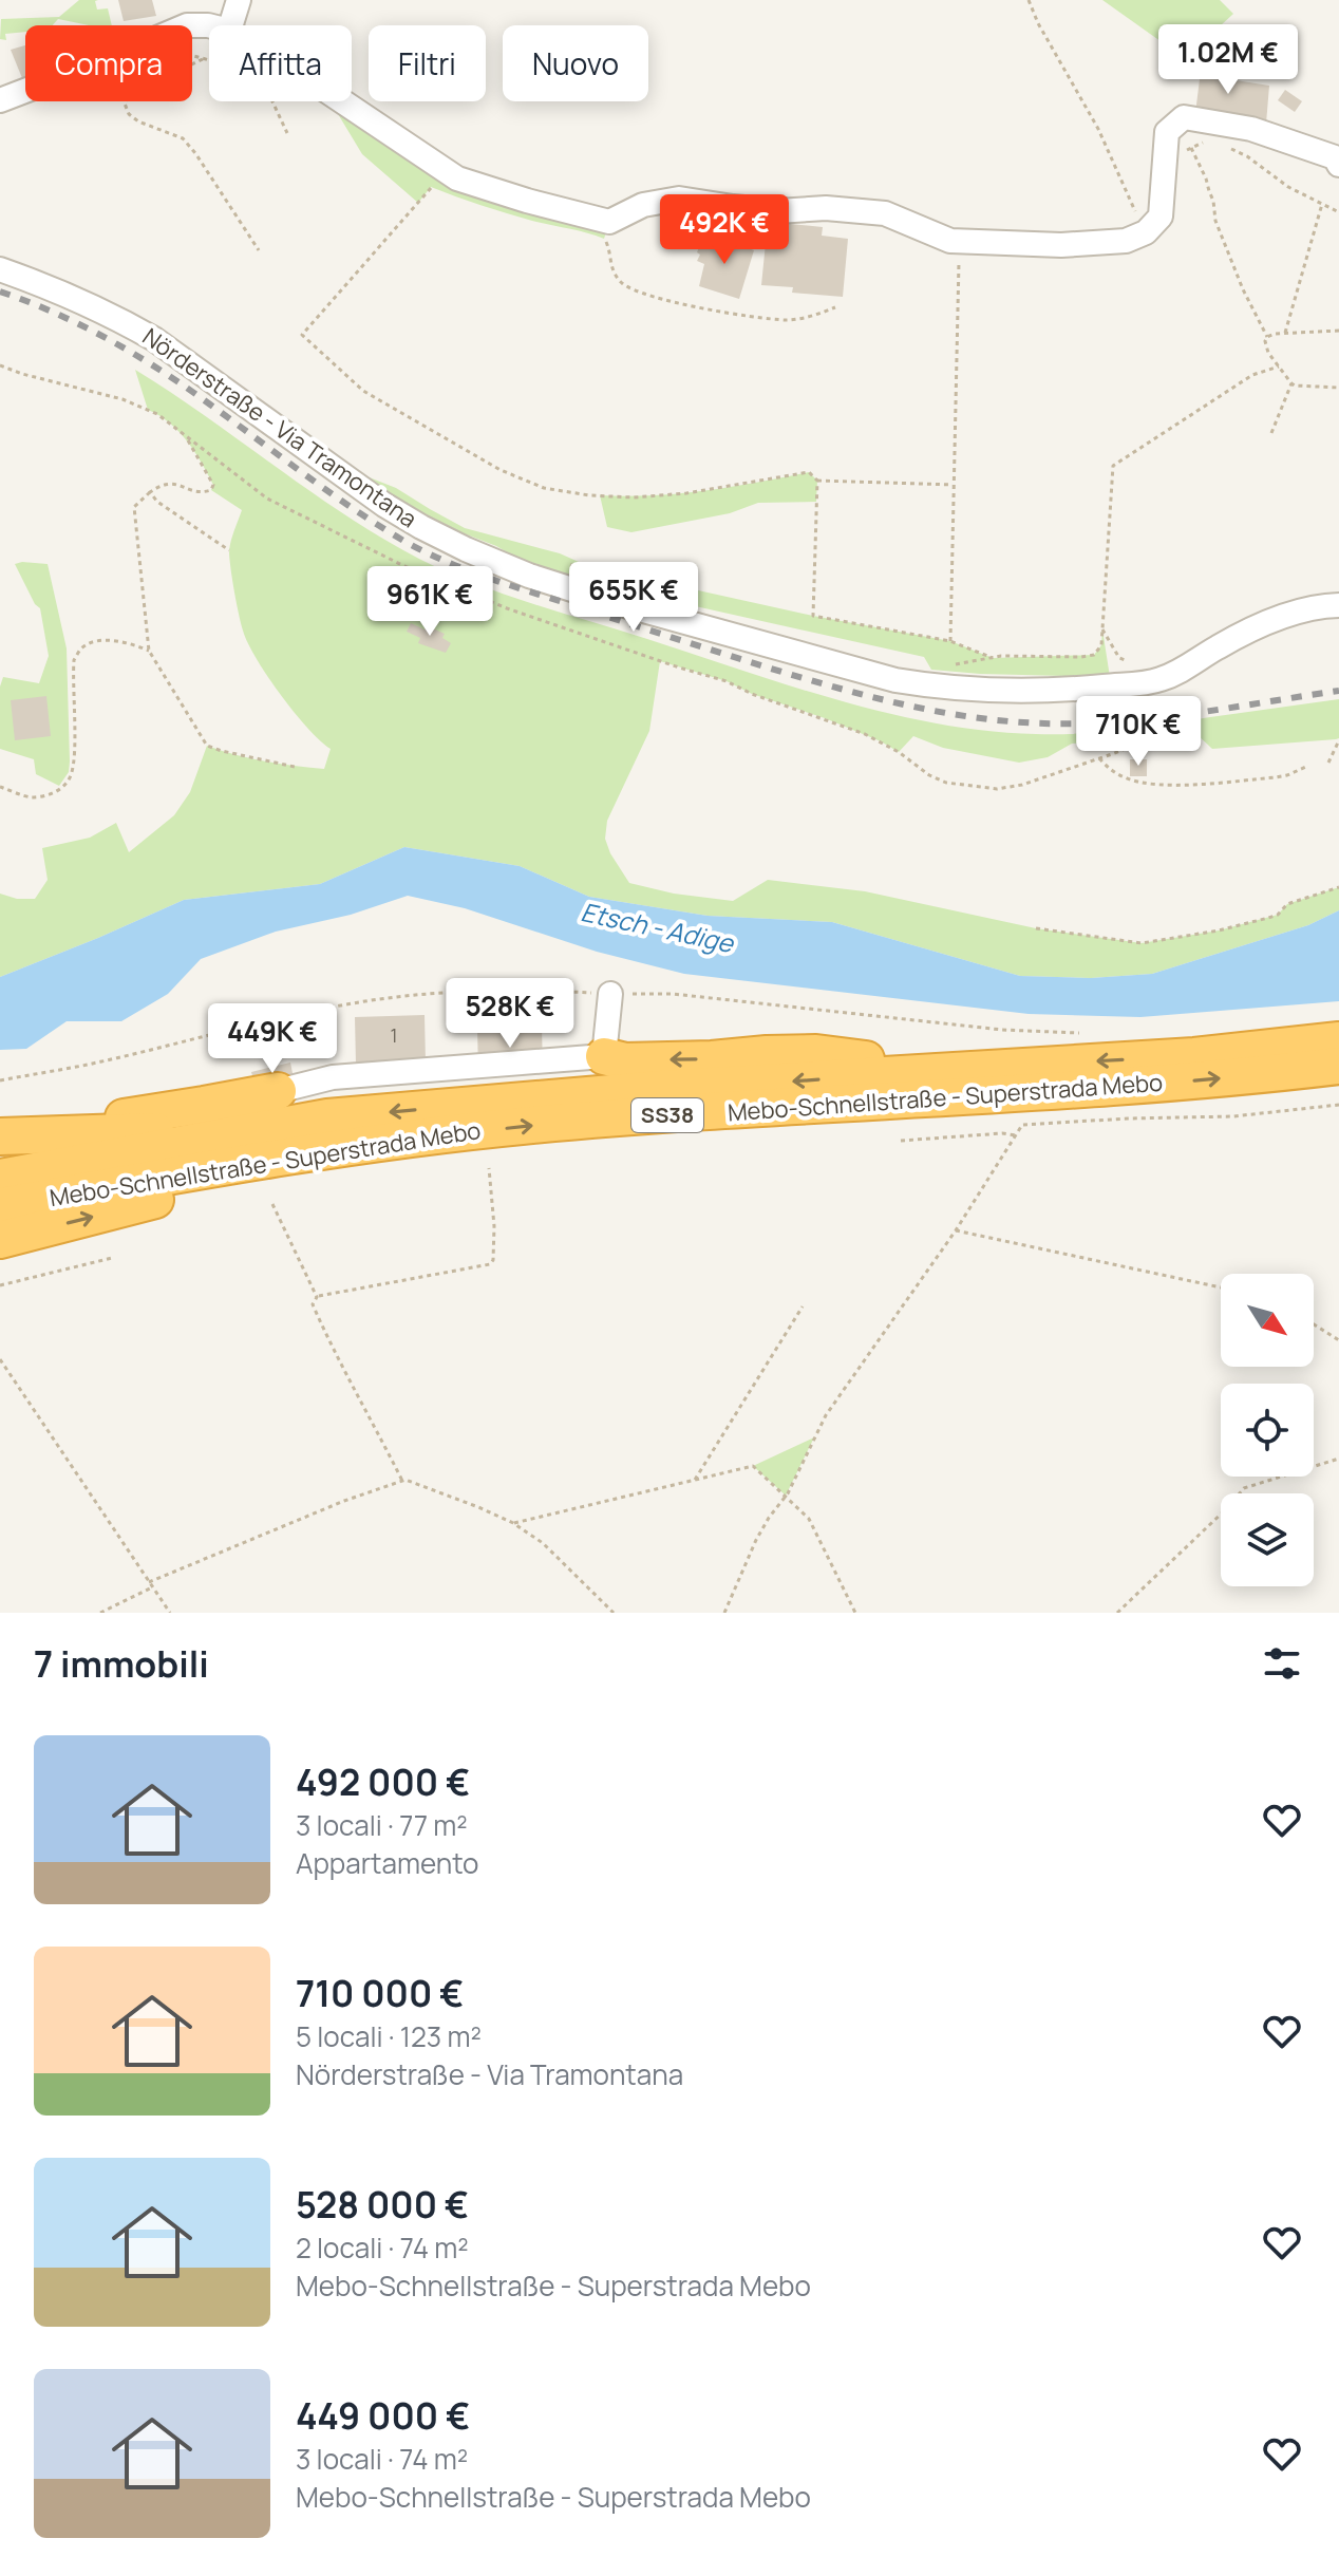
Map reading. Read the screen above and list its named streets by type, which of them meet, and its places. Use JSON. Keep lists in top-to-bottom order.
{
  "streets": {
    "highway": ["Mebo-Schnellstraße - Superstrada Mebo", "SS38"],
    "street": ["Nörderstraße - Via Tramontana"]
  },
  "water": ["Etsch - Adige"],
  "house_numbers": ["1"],
  "north": "bottom right",
  "page": {
    "price": [
      "1.02M €",
      "492K €",
      "655K €",
      "961K €",
      "710K €",
      "528K €",
      "449K €"
    ],
    "chip": [
      "Compra",
      "Affitta",
      "Filtri",
      "Nuovo"
    ],
    "heading": "7 immobili",
    "list": [
      {
        "name": "492 000 €",
        "note": "3 locali · 77 m² · Appartamento"
      },
      {
        "name": "710 000 €",
        "note": "5 locali · 123 m² · Nörderstraße - Via Tramontana"
      },
      {
        "name": "528 000 €",
        "note": "2 locali · 74 m² · Mebo-Schnellstraße - Superstrada Mebo"
      },
      {
        "name": "449 000 €",
        "note": "3 locali · 74 m² · Mebo-Schnellstraße - Superstrada Mebo"
      }
    ]
  }
}
